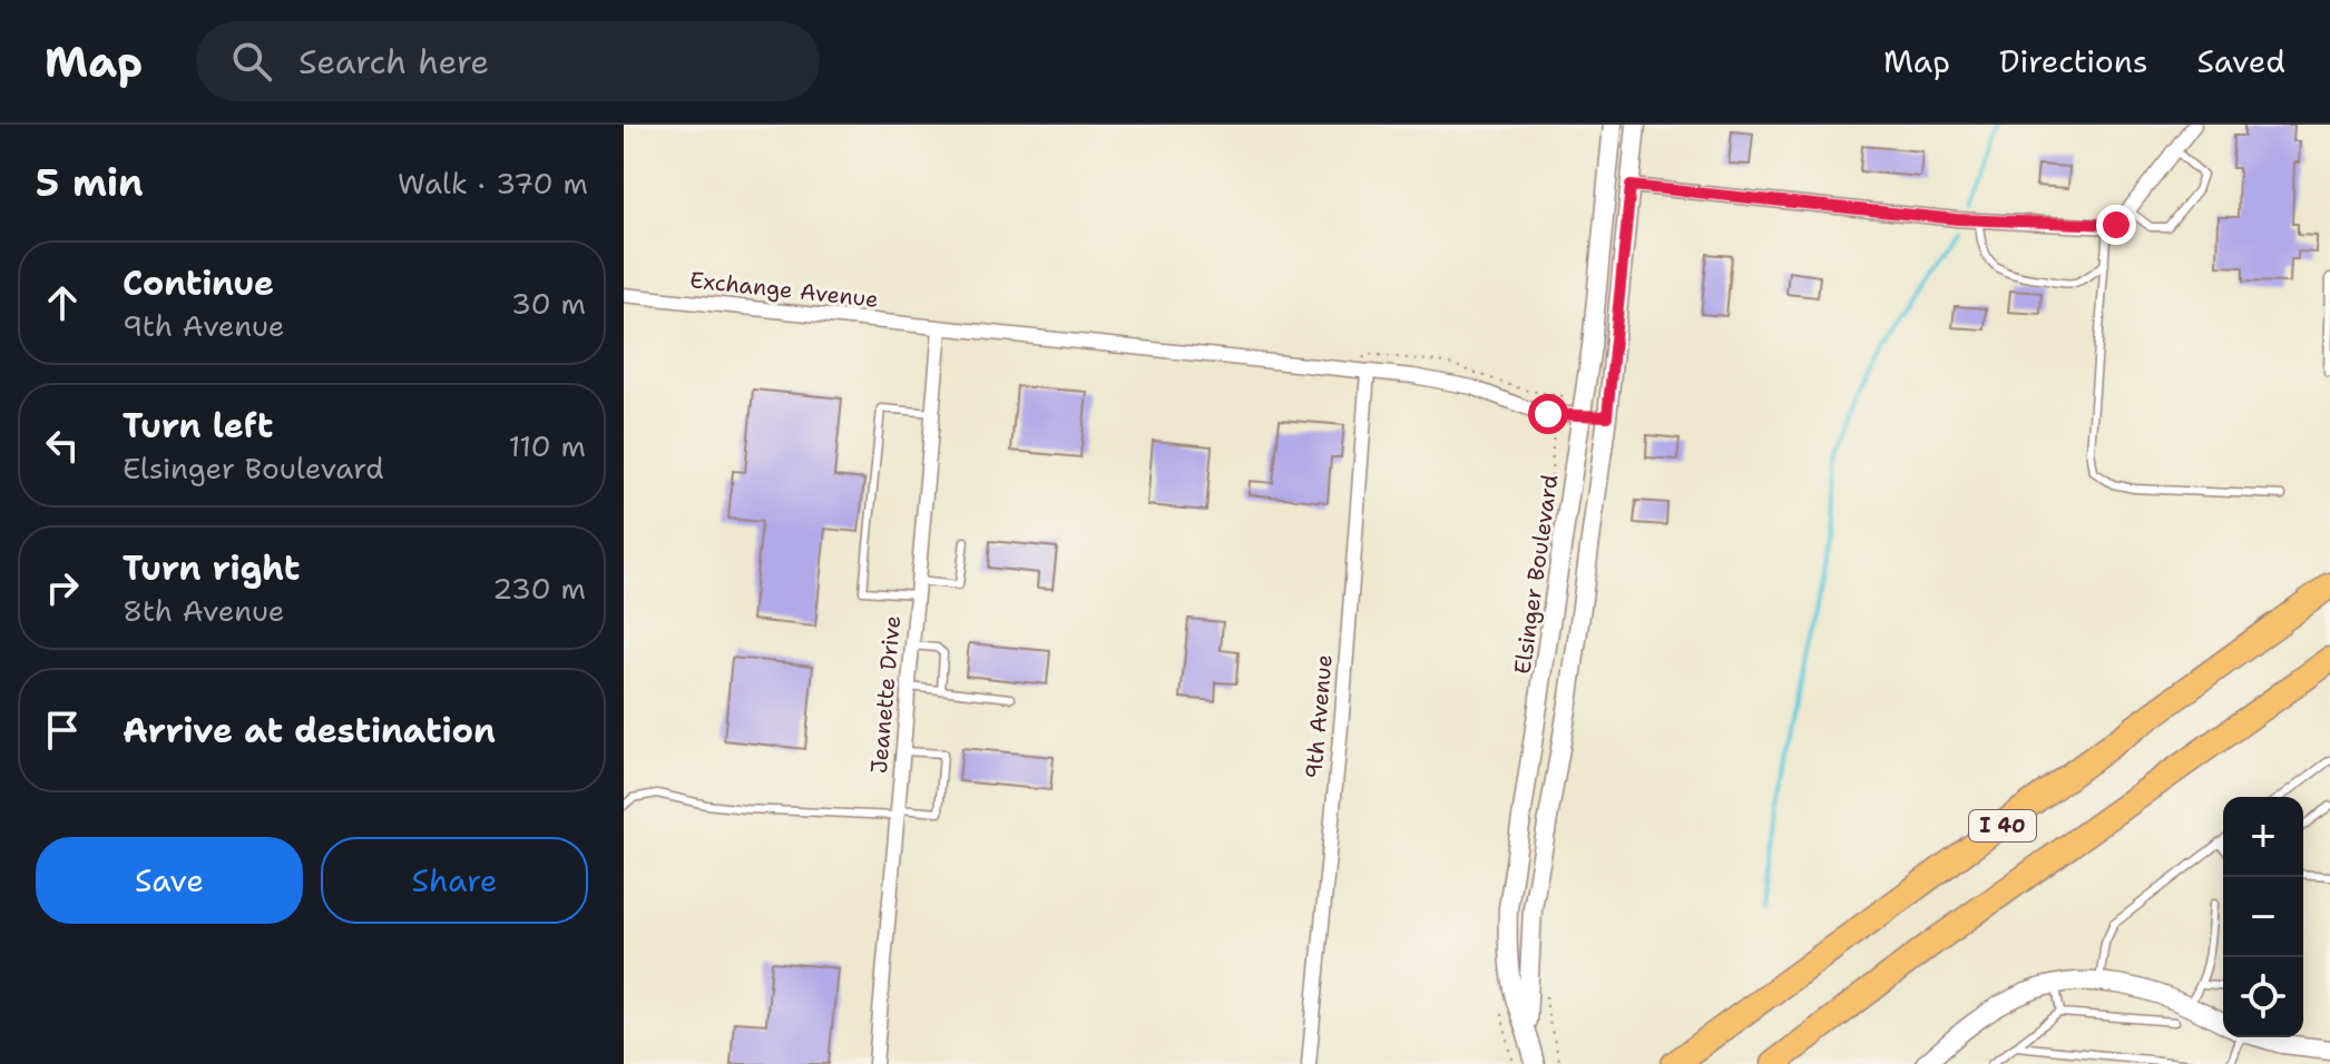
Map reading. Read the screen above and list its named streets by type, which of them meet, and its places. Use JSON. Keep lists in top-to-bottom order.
{
  "streets": {
    "highway": ["I 40"],
    "street": [
      "Exchange Avenue",
      "Elsinger Boulevard",
      "Jeanette Drive",
      "9th Avenue"
    ]
  },
  "crossings": [
    ["Exchange Avenue", "Jeanette Drive"]
  ],
  "page": {
    "header": "Map",
    "search": "Search here",
    "nav": ["Map", "Directions", "Saved"],
    "heading": ["5 min", "Walk · 370 m"],
    "list": [
      ["Continue", "9th Avenue", "30 m"],
      ["Turn left", "Elsinger Boulevard", "110 m"],
      ["Turn right", "8th Avenue", "230 m"],
      "Arrive at destination"
    ],
    "map_buttons": ["+", "−"],
    "buttons": ["Save", "Share"]
  }
}
